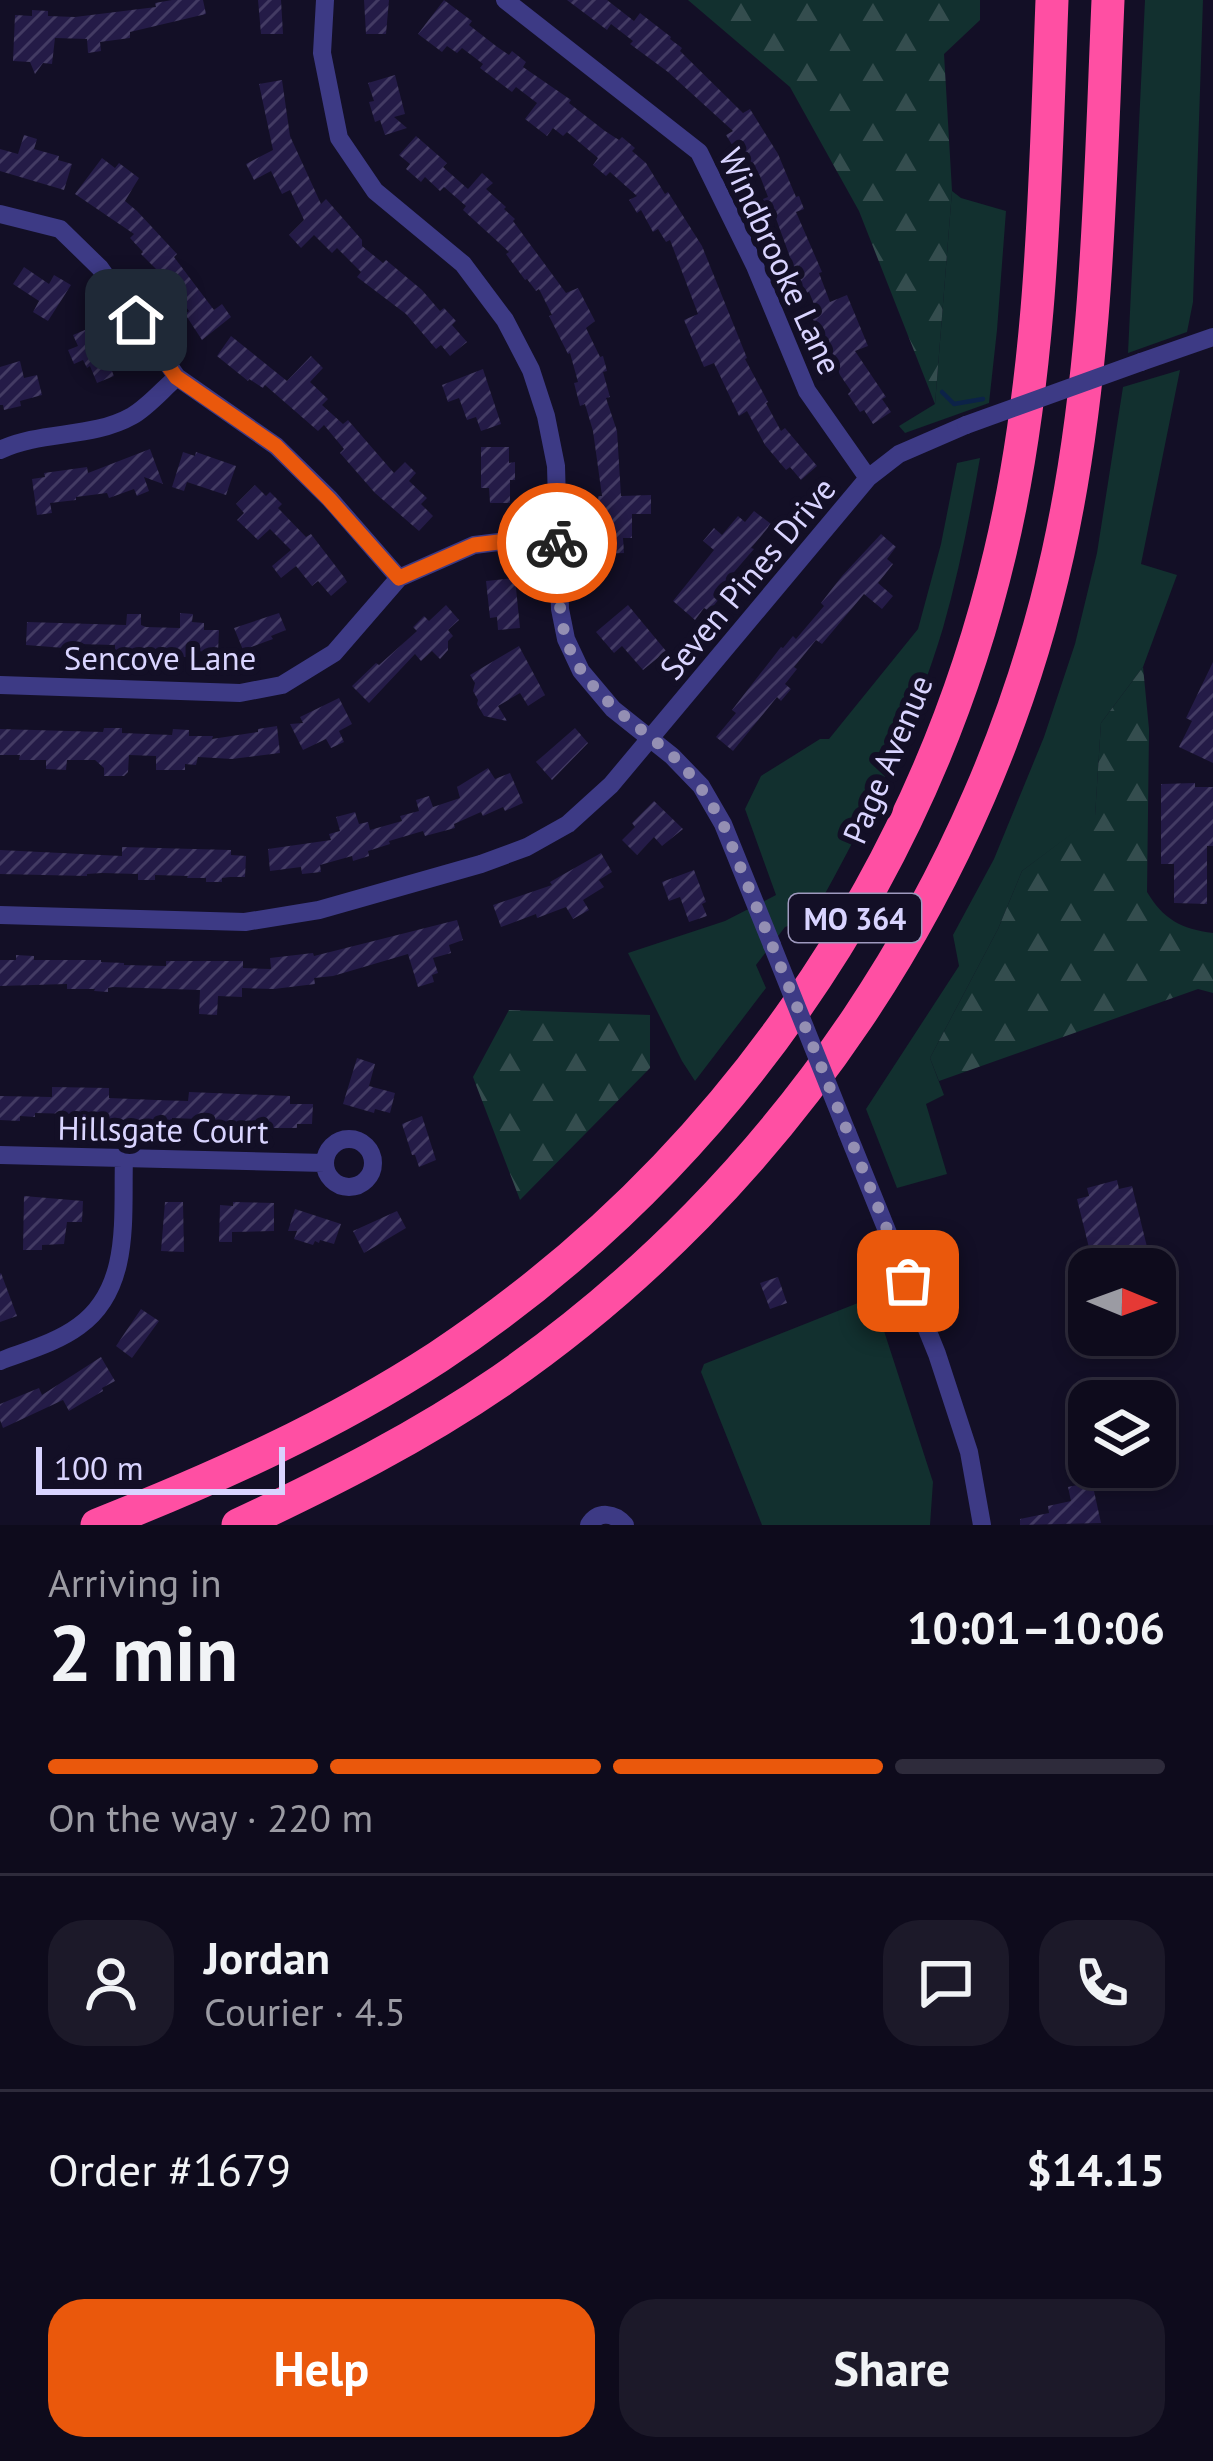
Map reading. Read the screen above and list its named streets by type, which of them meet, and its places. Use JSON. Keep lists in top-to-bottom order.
{
  "streets": {
    "highway": ["Page Avenue", "MO 364"],
    "street": [
      "Windbrooke Lane",
      "Seven Pines Drive",
      "Sencove Lane",
      "Hillsgate Court"
    ]
  },
  "crossings": [
    ["Windbrooke Lane", "Seven Pines Drive"]
  ],
  "scale_bar": "100 m",
  "north": "right",
  "page": {
    "scale": "100 m",
    "heading": ["2 min", "Arriving in", "10:01–10:06"],
    "panel": [
      "Jordan",
      "Courier · 4.5",
      "Order #1679",
      "$14.15"
    ],
    "bar": "On the way · 220 m",
    "buttons": ["Help", "Share"]
  }
}
